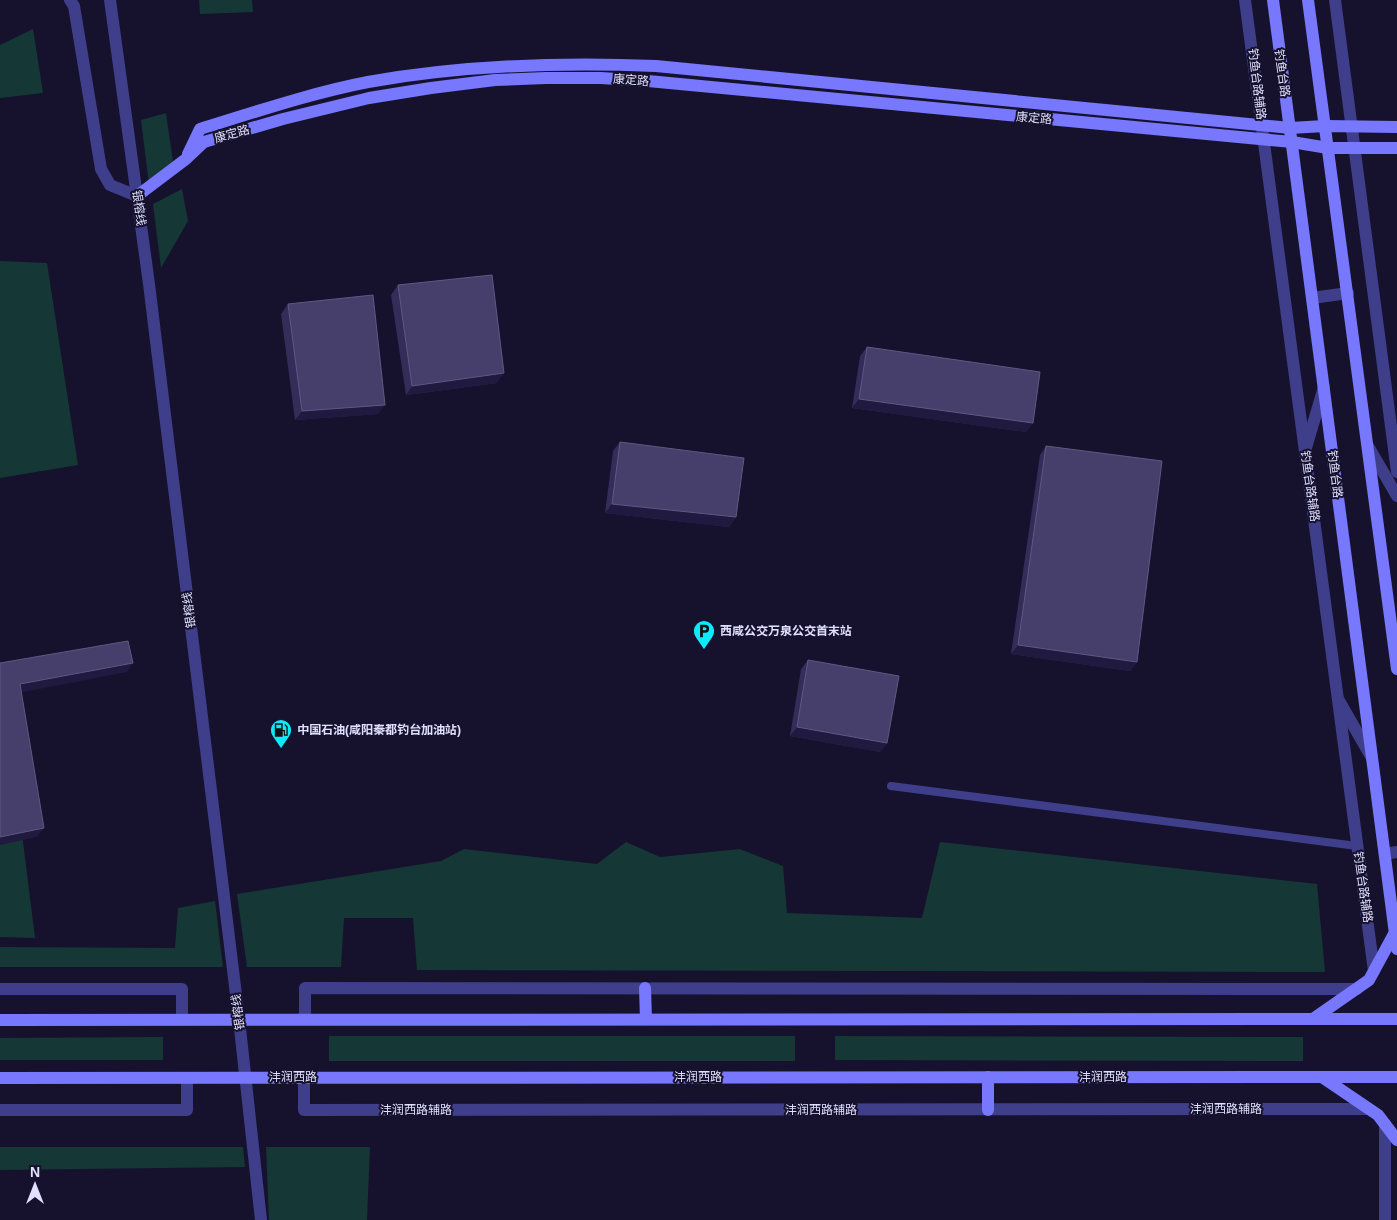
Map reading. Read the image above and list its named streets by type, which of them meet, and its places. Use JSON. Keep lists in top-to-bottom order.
{
  "streets": {
    "main road": ["钓鱼台路", "康定路", "沣润西路"],
    "street": ["钓鱼台路辅路", "银榕线", "沣润西路辅路"]
  },
  "crossings": [
    ["钓鱼台路", "康定路"],
    ["康定路", "钓鱼台路辅路"],
    ["银榕线", "沣润西路"],
    ["沣润西路", "沣润西路辅路"]
  ],
  "places": {
    "parking": ["西咸公交万泉公交首末站"],
    "fuel station": ["中国石油(咸阳秦都钓台加油站)"]
  },
  "north": "top"
}
